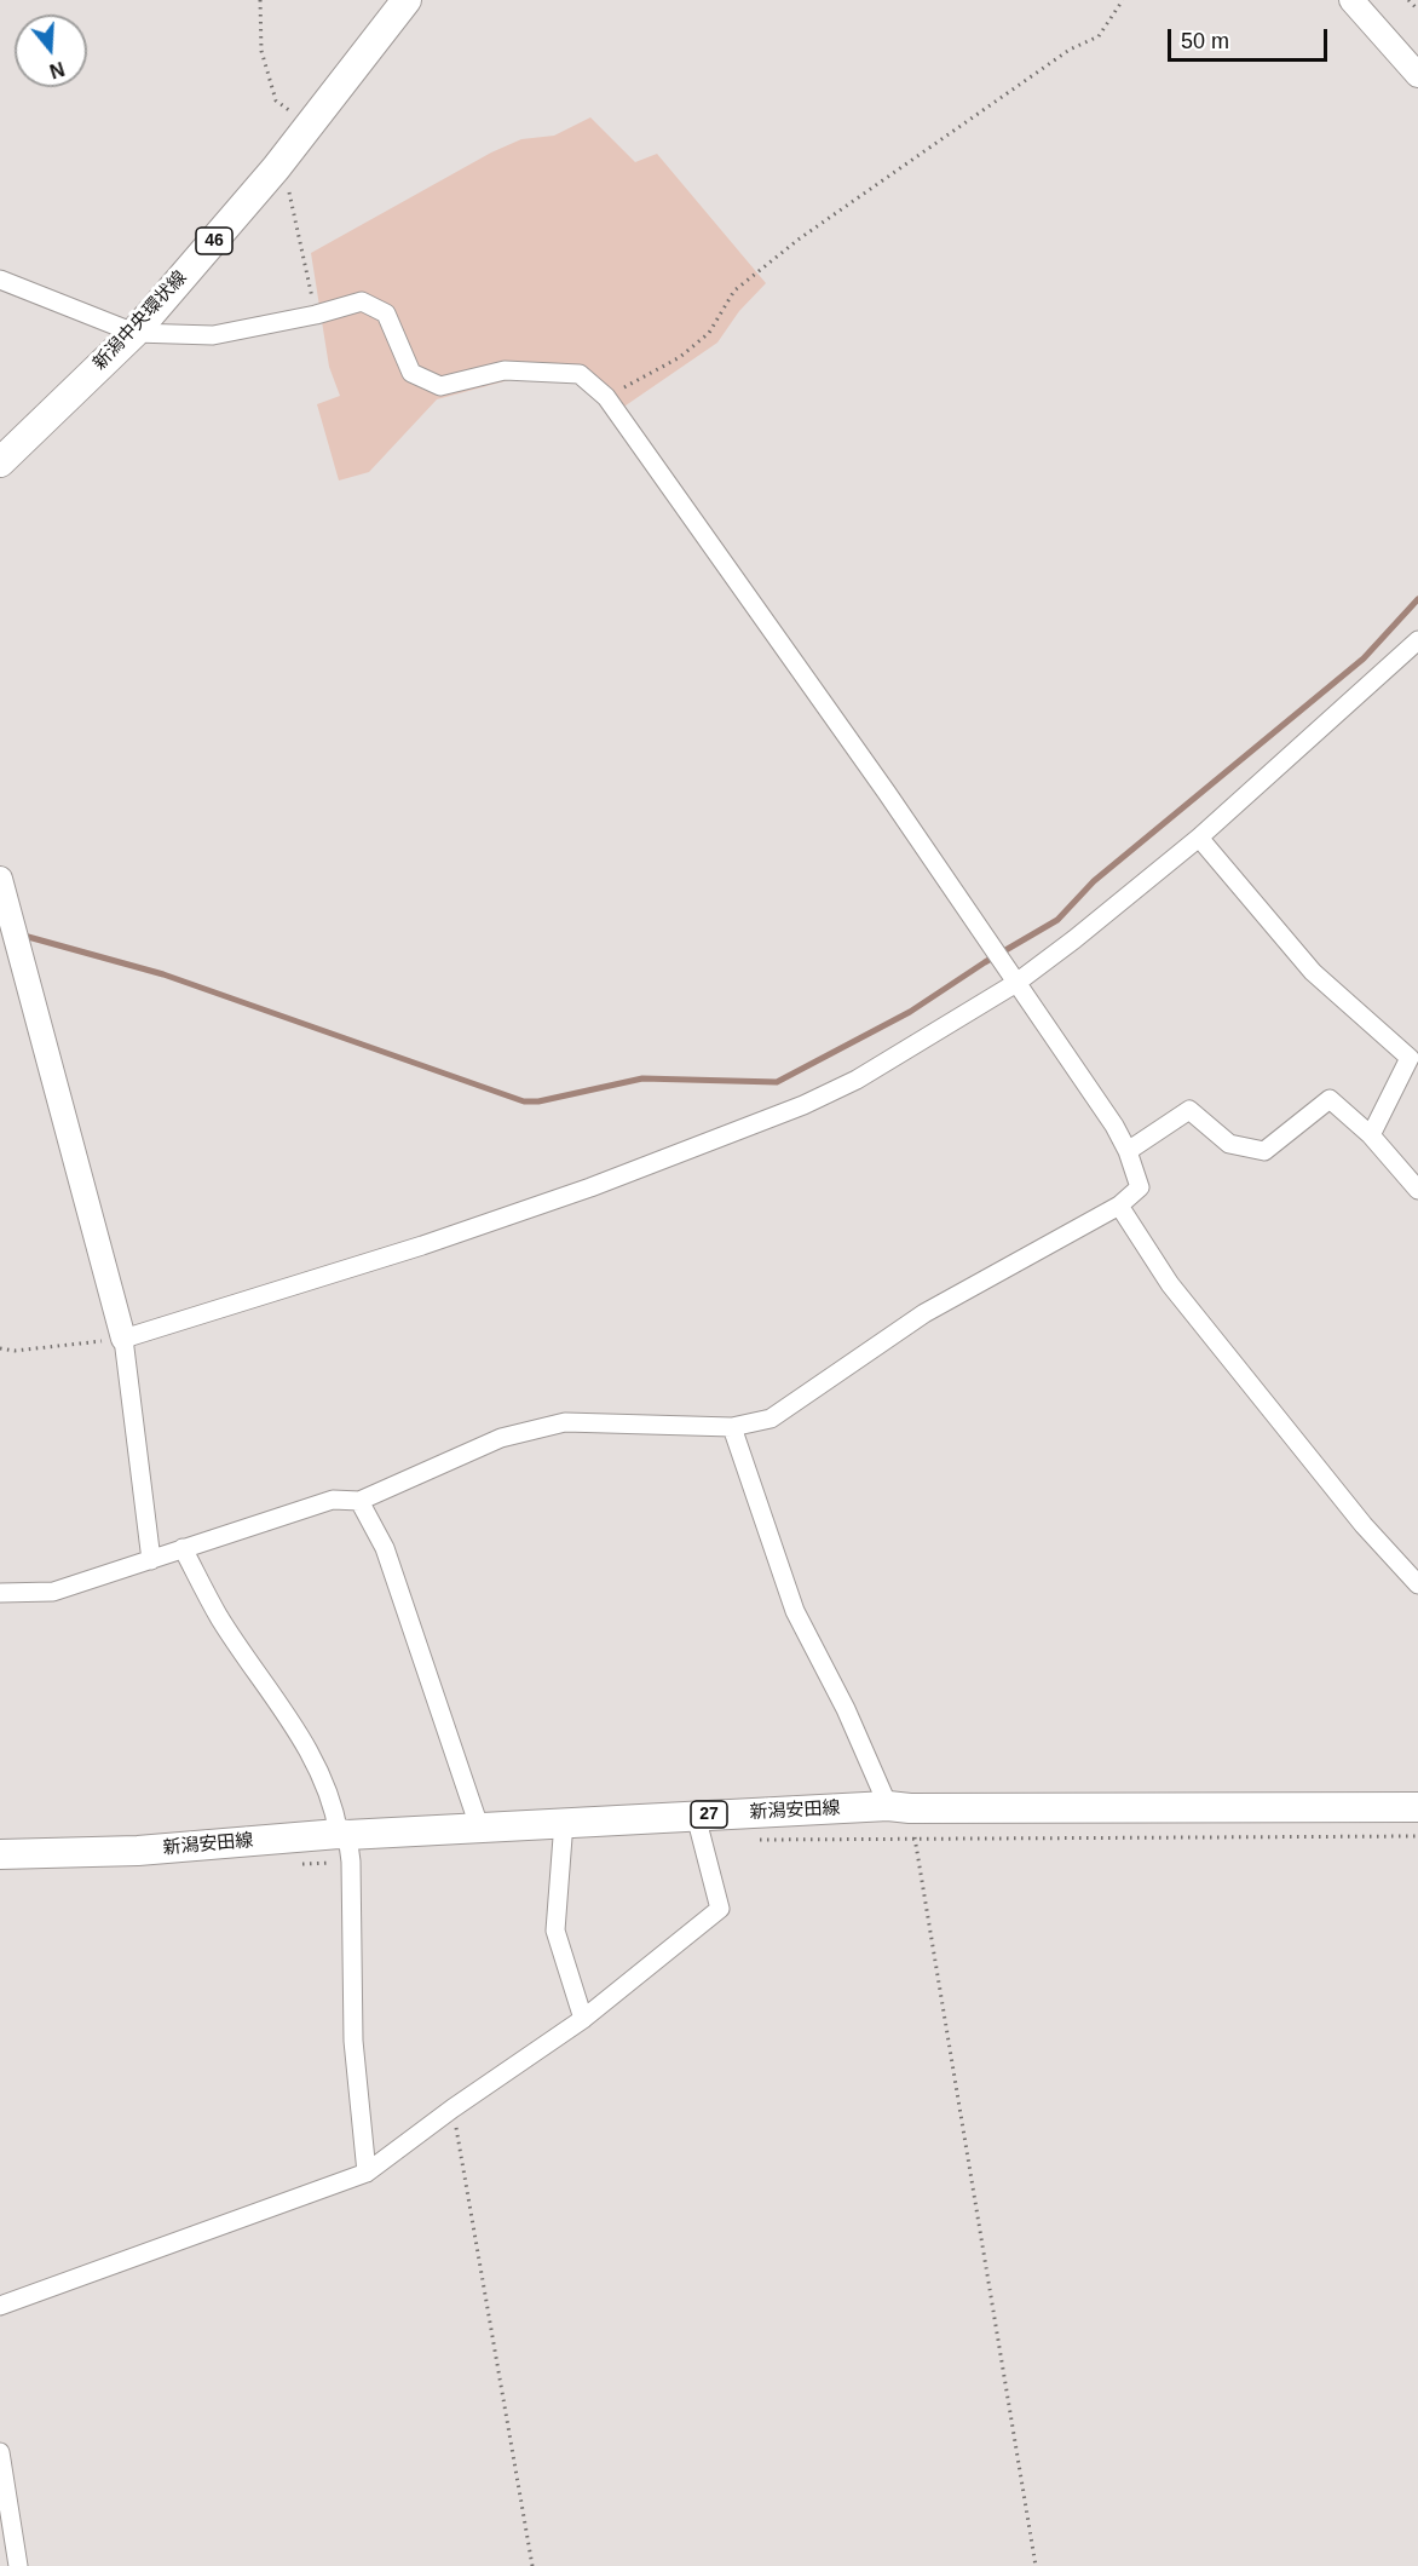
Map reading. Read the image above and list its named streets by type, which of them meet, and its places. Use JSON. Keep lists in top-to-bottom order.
{
  "streets": {
    "main road": [
      "46",
      "新潟中央環状線",
      "新潟安田線",
      "27"
    ]
  },
  "scale_bar": "50 m",
  "north": "bottom"
}
